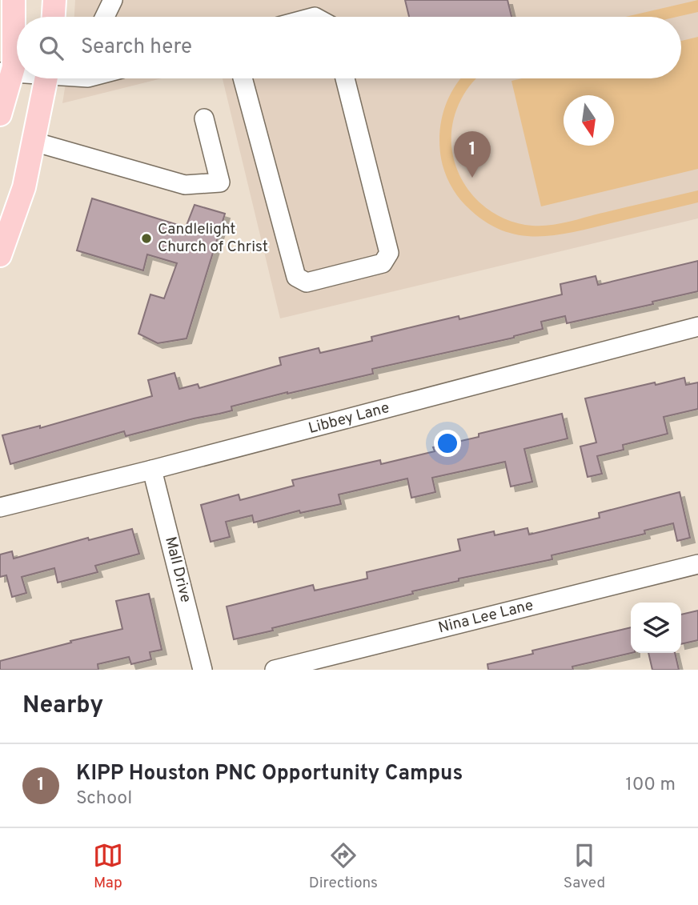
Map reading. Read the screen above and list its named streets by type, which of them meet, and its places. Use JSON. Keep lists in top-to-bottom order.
{
  "streets": {
    "street": ["Libbey Lane", "Mall Drive", "Nina Lee Lane"]
  },
  "crossings": [
    ["Libbey Lane", "Mall Drive"]
  ],
  "places": ["Candlelight Church of Christ"],
  "north": "bottom",
  "page": {
    "search": "Search here",
    "pins": "1",
    "heading": "Nearby",
    "list": [
      {
        "mark": "1",
        "name": "KIPP Houston PNC Opportunity Campus",
        "note": "School",
        "value": "100 m"
      }
    ],
    "nav": ["Map", "Directions", "Saved"]
  }
}
